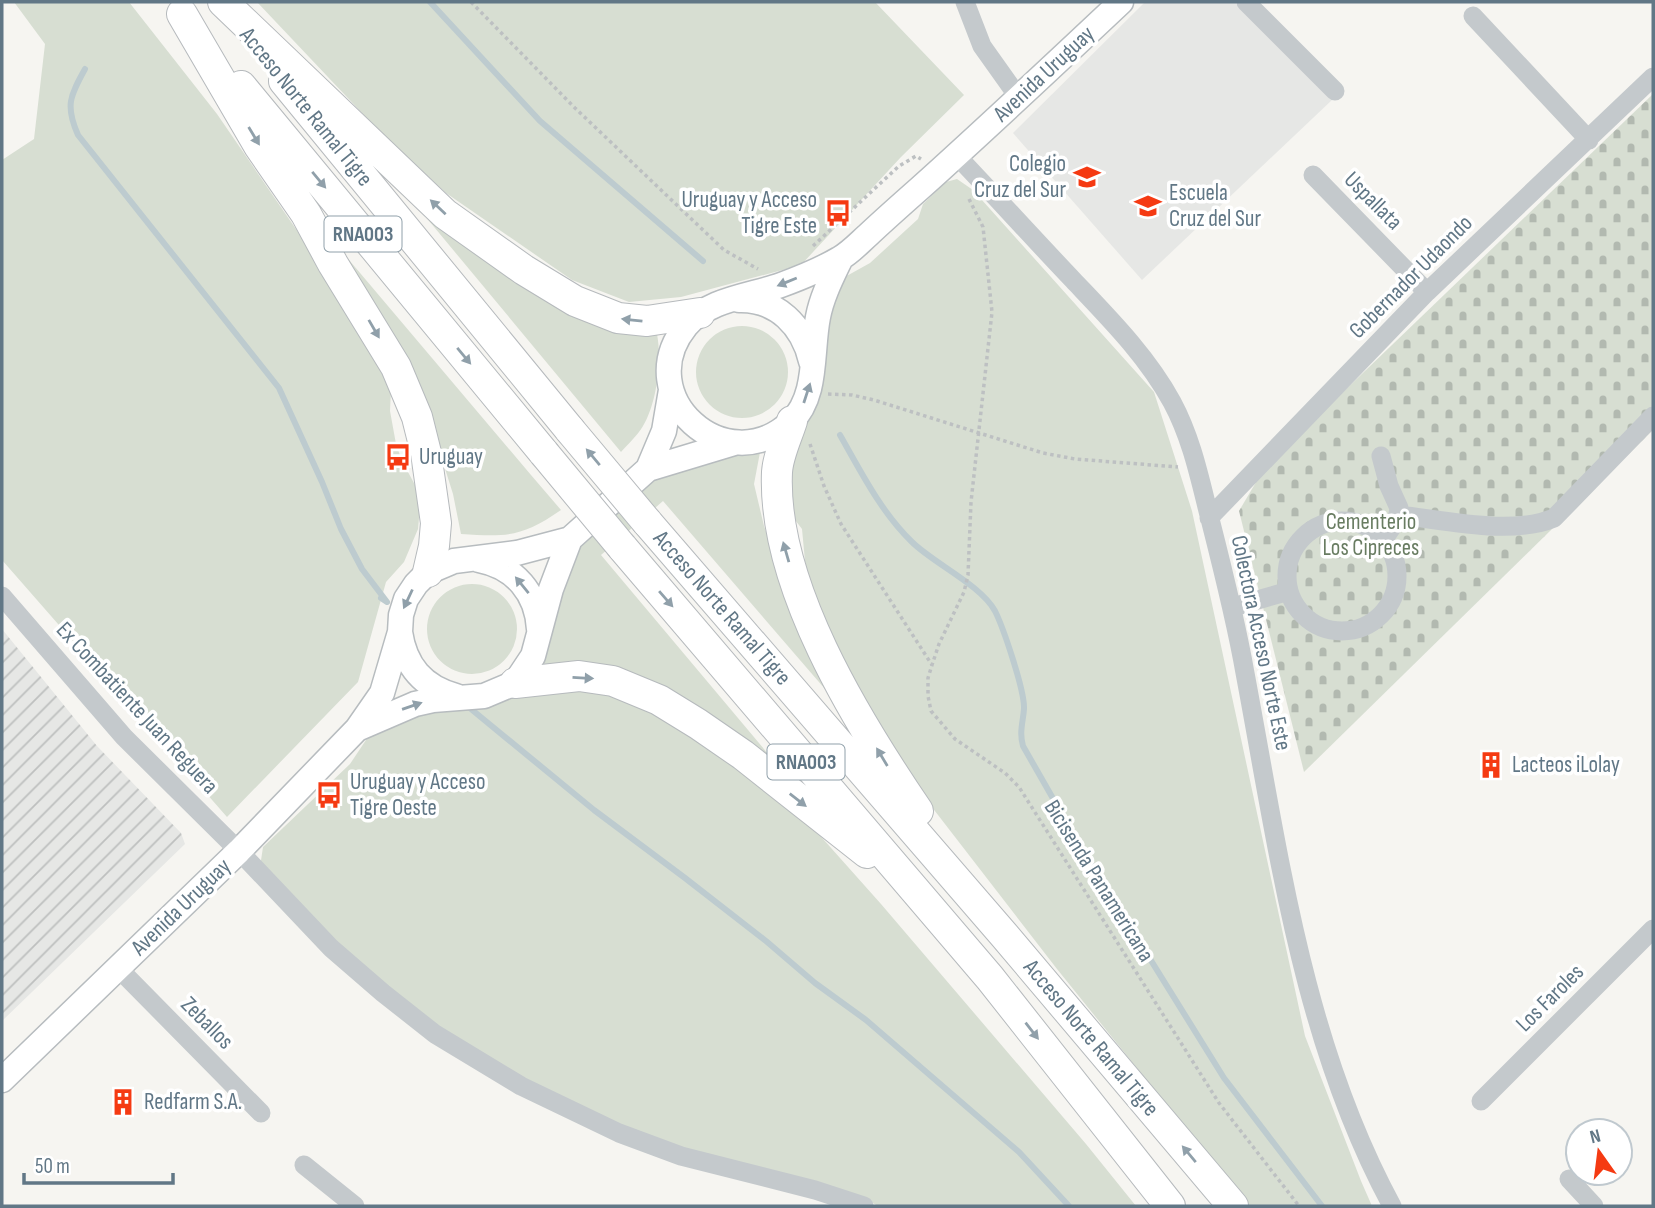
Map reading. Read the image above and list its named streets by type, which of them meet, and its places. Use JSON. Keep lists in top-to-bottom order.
{
  "streets": {
    "highway": ["Acceso Norte Ramal Tigre", "RNA003"],
    "main road": ["Avenida Uruguay"],
    "street": [
      "Uspallata",
      "Gobernador Udaondo",
      "Colectora Acceso Norte Este",
      "Ex Combatiente Juan Reguera",
      "Los Faroles",
      "Zeballos"
    ],
    "path": ["Bicisenda Panamericana"]
  },
  "crossings": [
    ["Avenida Uruguay", "Colectora Acceso Norte Este"],
    ["Avenida Uruguay", "Ex Combatiente Juan Reguera"],
    ["Avenida Uruguay", "Zeballos"],
    ["Uspallata", "Gobernador Udaondo"],
    ["Gobernador Udaondo", "Colectora Acceso Norte Este"]
  ],
  "parks": ["Cementerio Los Cipreces"],
  "places": {
    "school or university": ["Colegio Cruz del Sur", "Escuela Cruz del Sur"],
    "bus stop": ["Uruguay y Acceso Tigre Este", "Uruguay", "Uruguay y Acceso Tigre Oeste"],
    "building": ["Lacteos iLolay", "Redfarm S.A."]
  },
  "scale_bar": "50 m",
  "north": "top"
}
